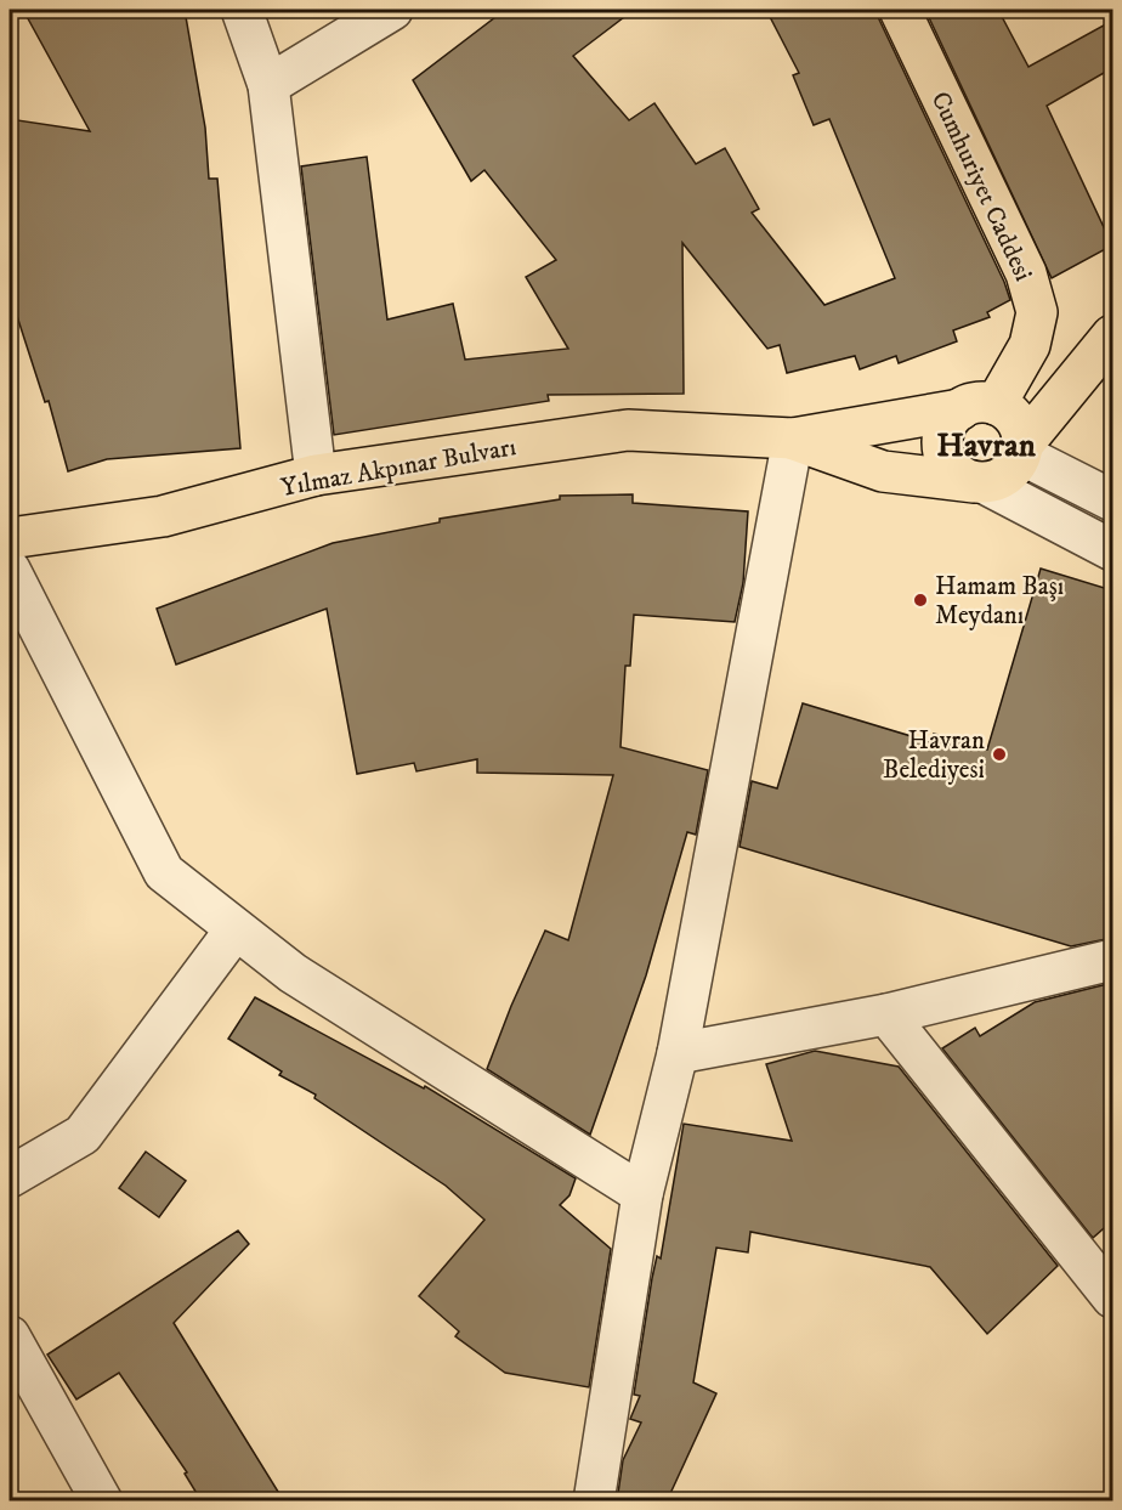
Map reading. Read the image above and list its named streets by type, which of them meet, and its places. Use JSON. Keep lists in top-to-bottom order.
{
  "streets": {
    "main road": ["Cumhuriyet Caddesi", "Yılmaz Akpınar Bulvarı"]
  },
  "districts": ["Havran"],
  "places": ["Hamam Başı Meydanı", "Havran Belediyesi"]
}
